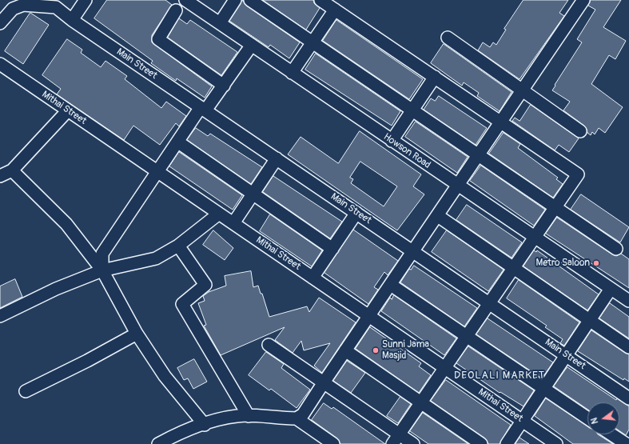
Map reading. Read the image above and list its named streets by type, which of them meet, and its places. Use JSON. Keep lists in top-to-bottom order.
{
  "streets": {
    "street": ["Main Street", "Mithai Street", "Howson Road"]
  },
  "districts": ["DEOLALI MARKET"],
  "places": ["Metro Saloon", "Sunni Jama Masjid"],
  "north": "left"
}
